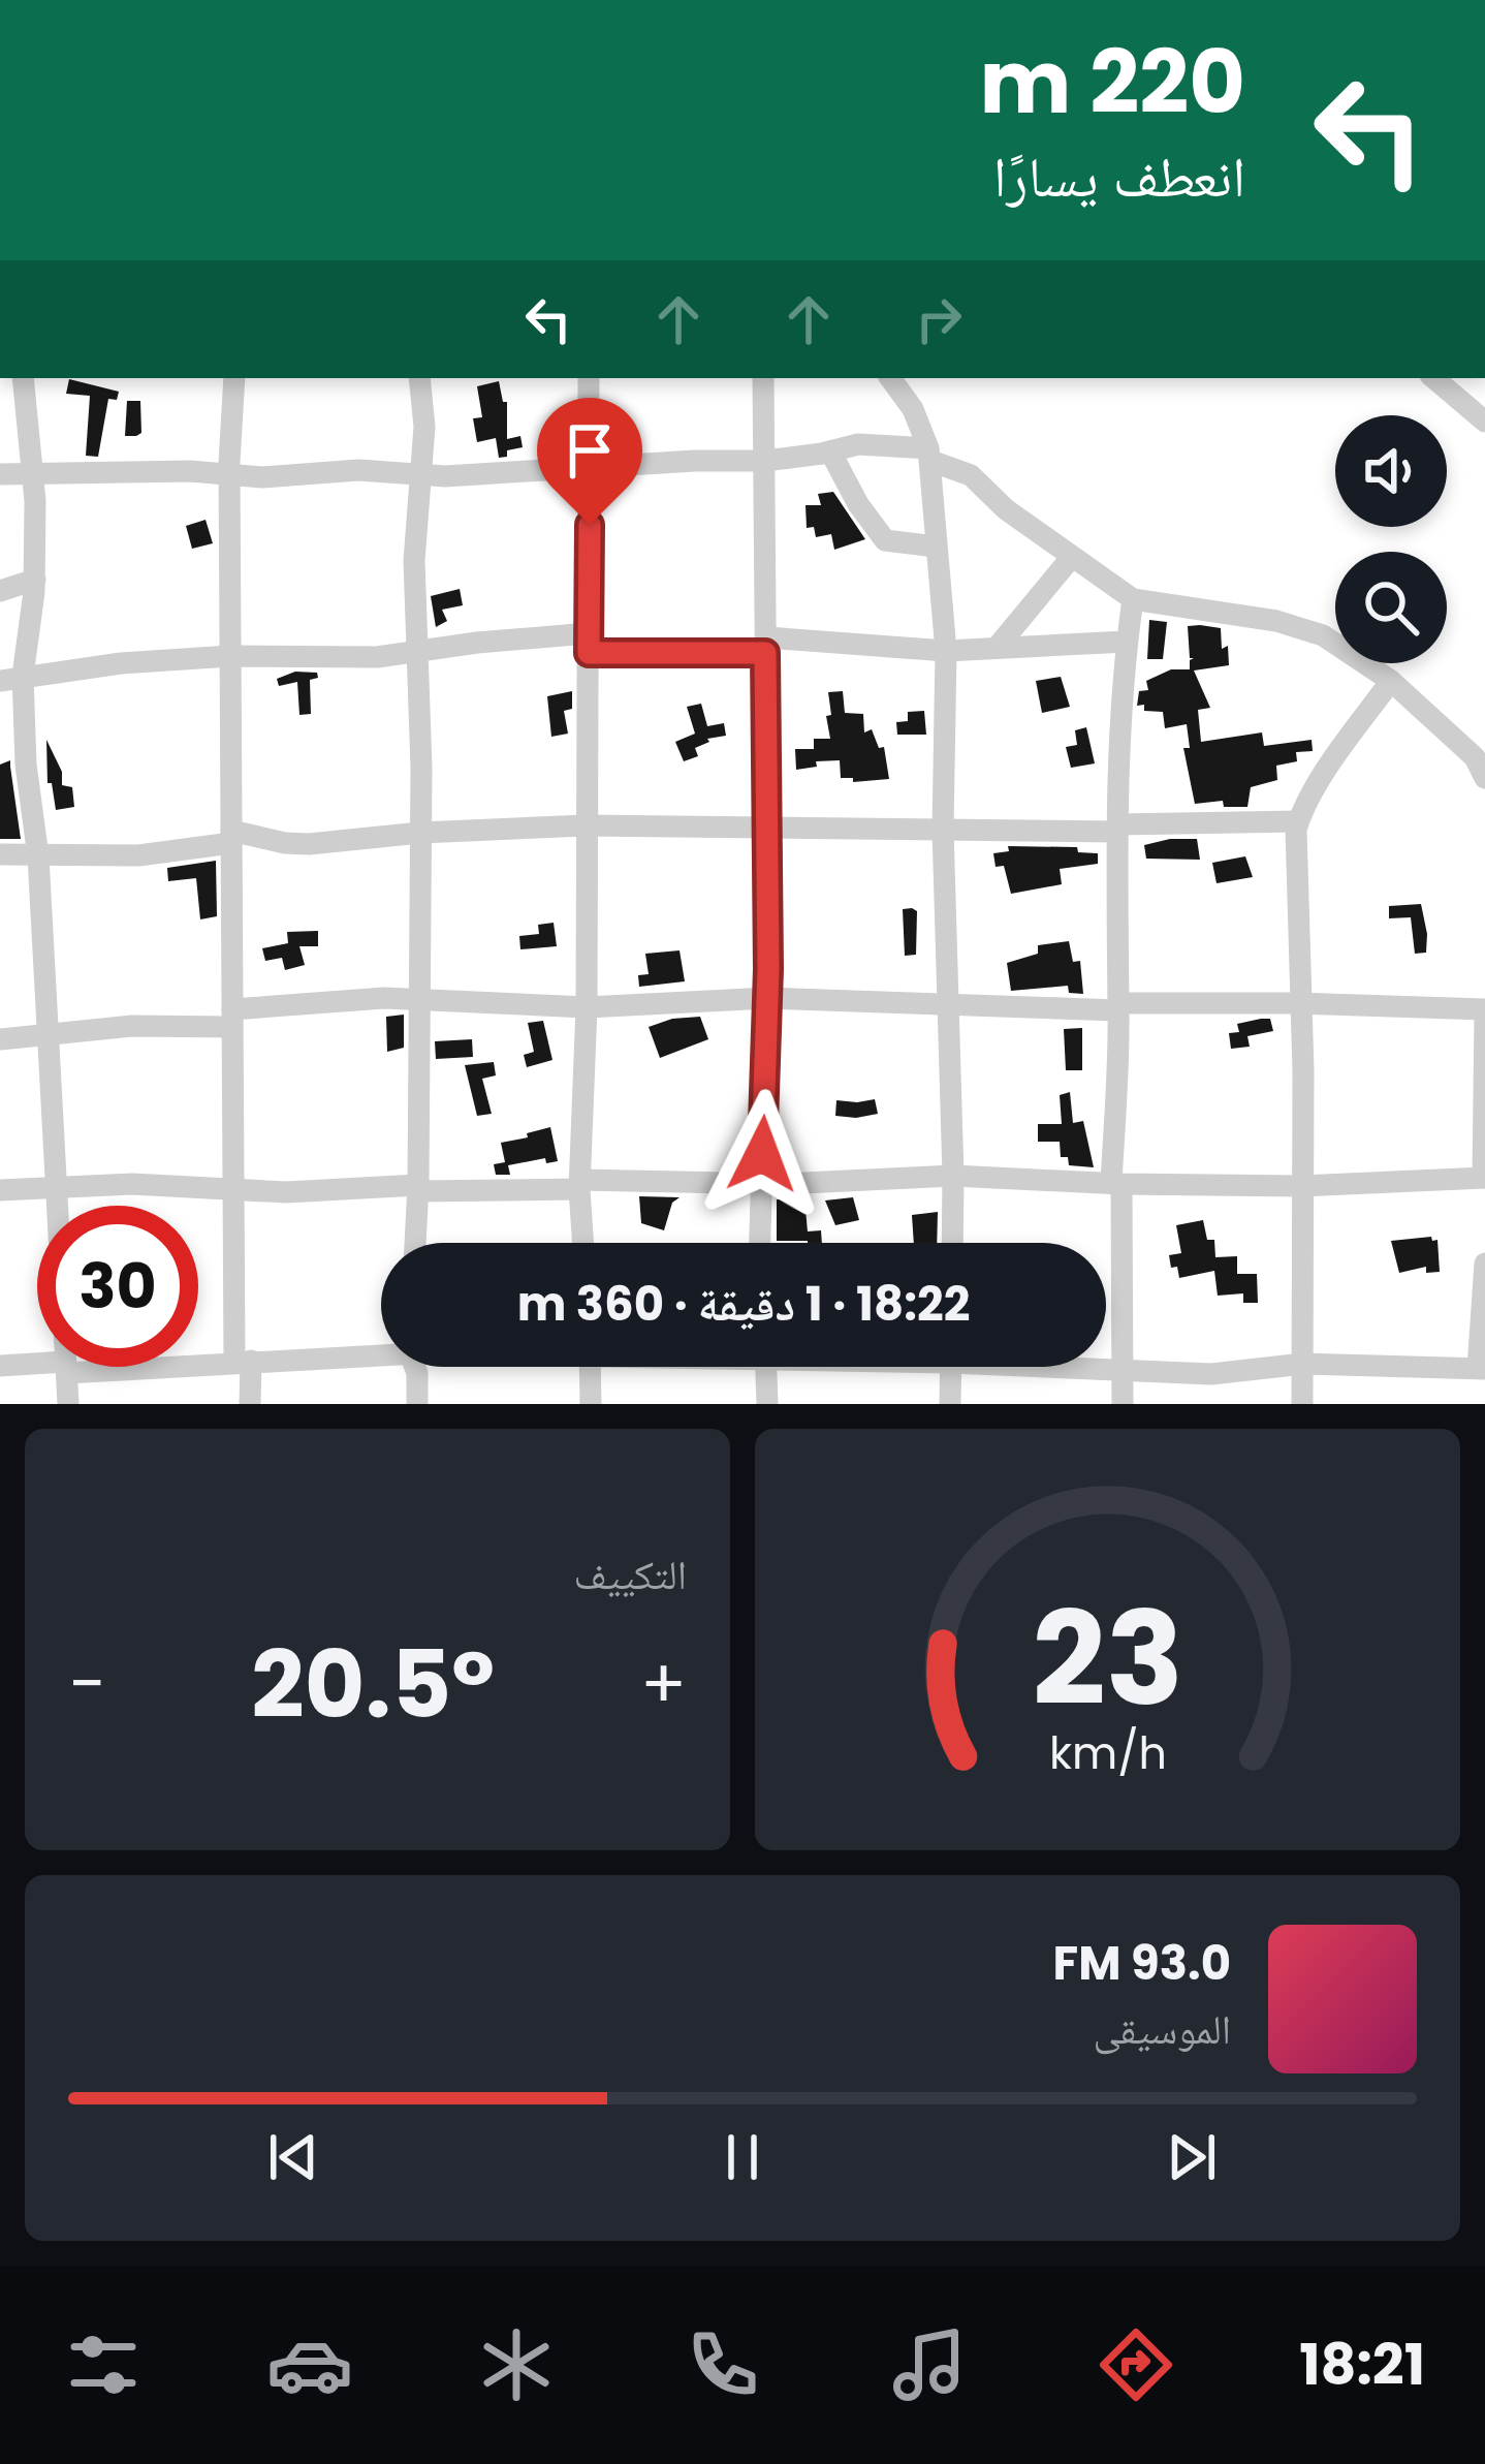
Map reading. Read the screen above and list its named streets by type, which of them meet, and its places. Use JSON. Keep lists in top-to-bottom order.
{
  "page": {
    "turn": ["220 m", "انعطف يسارًا"],
    "limit": "30",
    "trip": "18:22 · 1 دقيقة · 360 m",
    "tile": "التكييف",
    "heat": ["−", "20.5°", "+"],
    "song": ["93.0 FM", "الموسيقى"],
    "tabs": "18:21",
    "gauge": ["23", "km/h"]
  }
}
